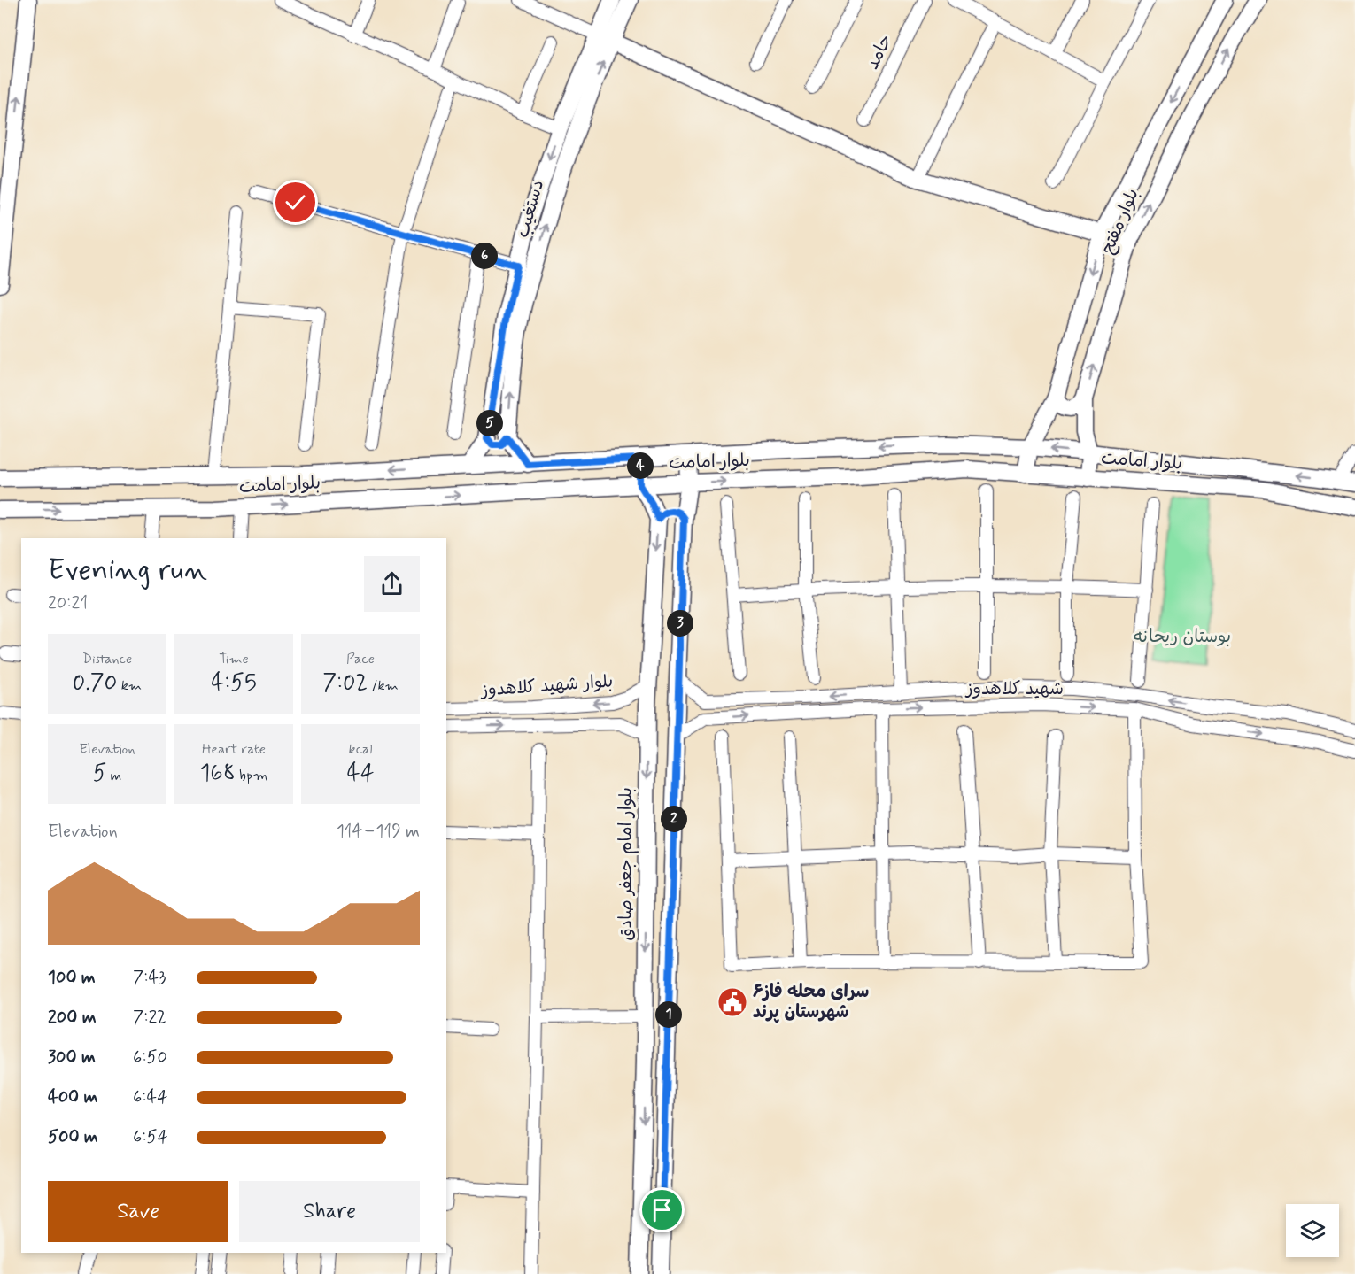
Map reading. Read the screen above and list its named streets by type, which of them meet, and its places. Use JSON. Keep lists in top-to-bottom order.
{
  "streets": {
    "street": [
      "حامد",
      "دستغیب",
      "بلوار مفتح",
      "بلوار امامت",
      "بلوار شهید کلاهدوز",
      "شهید کلاهدوز",
      "بلوار امام جعفر صادق"
    ]
  },
  "crossings": [
    ["دستغیب", "بلوار امامت"],
    ["بلوار مفتح", "بلوار امامت"],
    ["بلوار امامت", "بلوار امام جعفر صادق"],
    ["بلوار شهید کلاهدوز", "بلوار امام جعفر صادق"]
  ],
  "parks": ["بوستان ریحانه"],
  "places": {
    "public building": ["سرای محله فاز۶ شهرستان پرند"]
  },
  "page": {
    "pins": [
      "6",
      "5",
      "4",
      "3",
      "2",
      "1"
    ],
    "heading": ["Evening run", "20:21"],
    "stats": [
      ["Distance", "0.70 km"],
      ["Time", "4:55"],
      ["Pace", "7:02 /km"],
      ["Elevation", "5 m"],
      ["Heart rate", "168 bpm"],
      ["kcal", "44"]
    ],
    "chart": ["Elevation", "114–119 m"],
    "list": [
      {
        "name": "100 m",
        "note": "7:43"
      },
      {
        "name": "200 m",
        "note": "7:22"
      },
      {
        "name": "300 m",
        "note": "6:50"
      },
      {
        "name": "400 m",
        "note": "6:44"
      },
      {
        "name": "500 m",
        "note": "6:54"
      }
    ],
    "buttons": ["Save", "Share"]
  }
}
